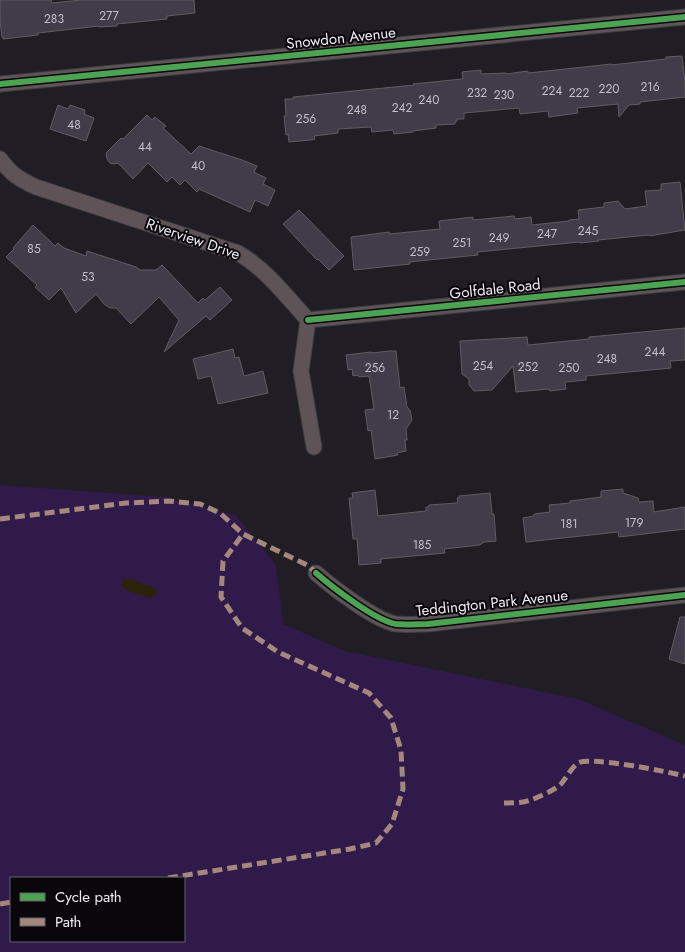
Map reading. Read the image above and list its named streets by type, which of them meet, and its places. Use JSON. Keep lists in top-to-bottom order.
{
  "streets": {
    "street": [
      "Snowdon Avenue",
      "Riverview Drive",
      "Golfdale Road",
      "Teddington Park Avenue"
    ]
  },
  "crossings": [
    ["Riverview Drive", "Golfdale Road"]
  ],
  "house_numbers": [
    "277",
    "283",
    "216",
    "220",
    "224",
    "232",
    "222",
    "230",
    "240",
    "242",
    "248",
    "256",
    "48",
    "44",
    "40",
    "245",
    "247",
    "249",
    "251",
    "85",
    "259",
    "53",
    "244",
    "248",
    "254",
    "252",
    "256",
    "250",
    "12",
    "179",
    "181",
    "185"
  ],
  "legend": ["Cycle path", "Path"]
}
